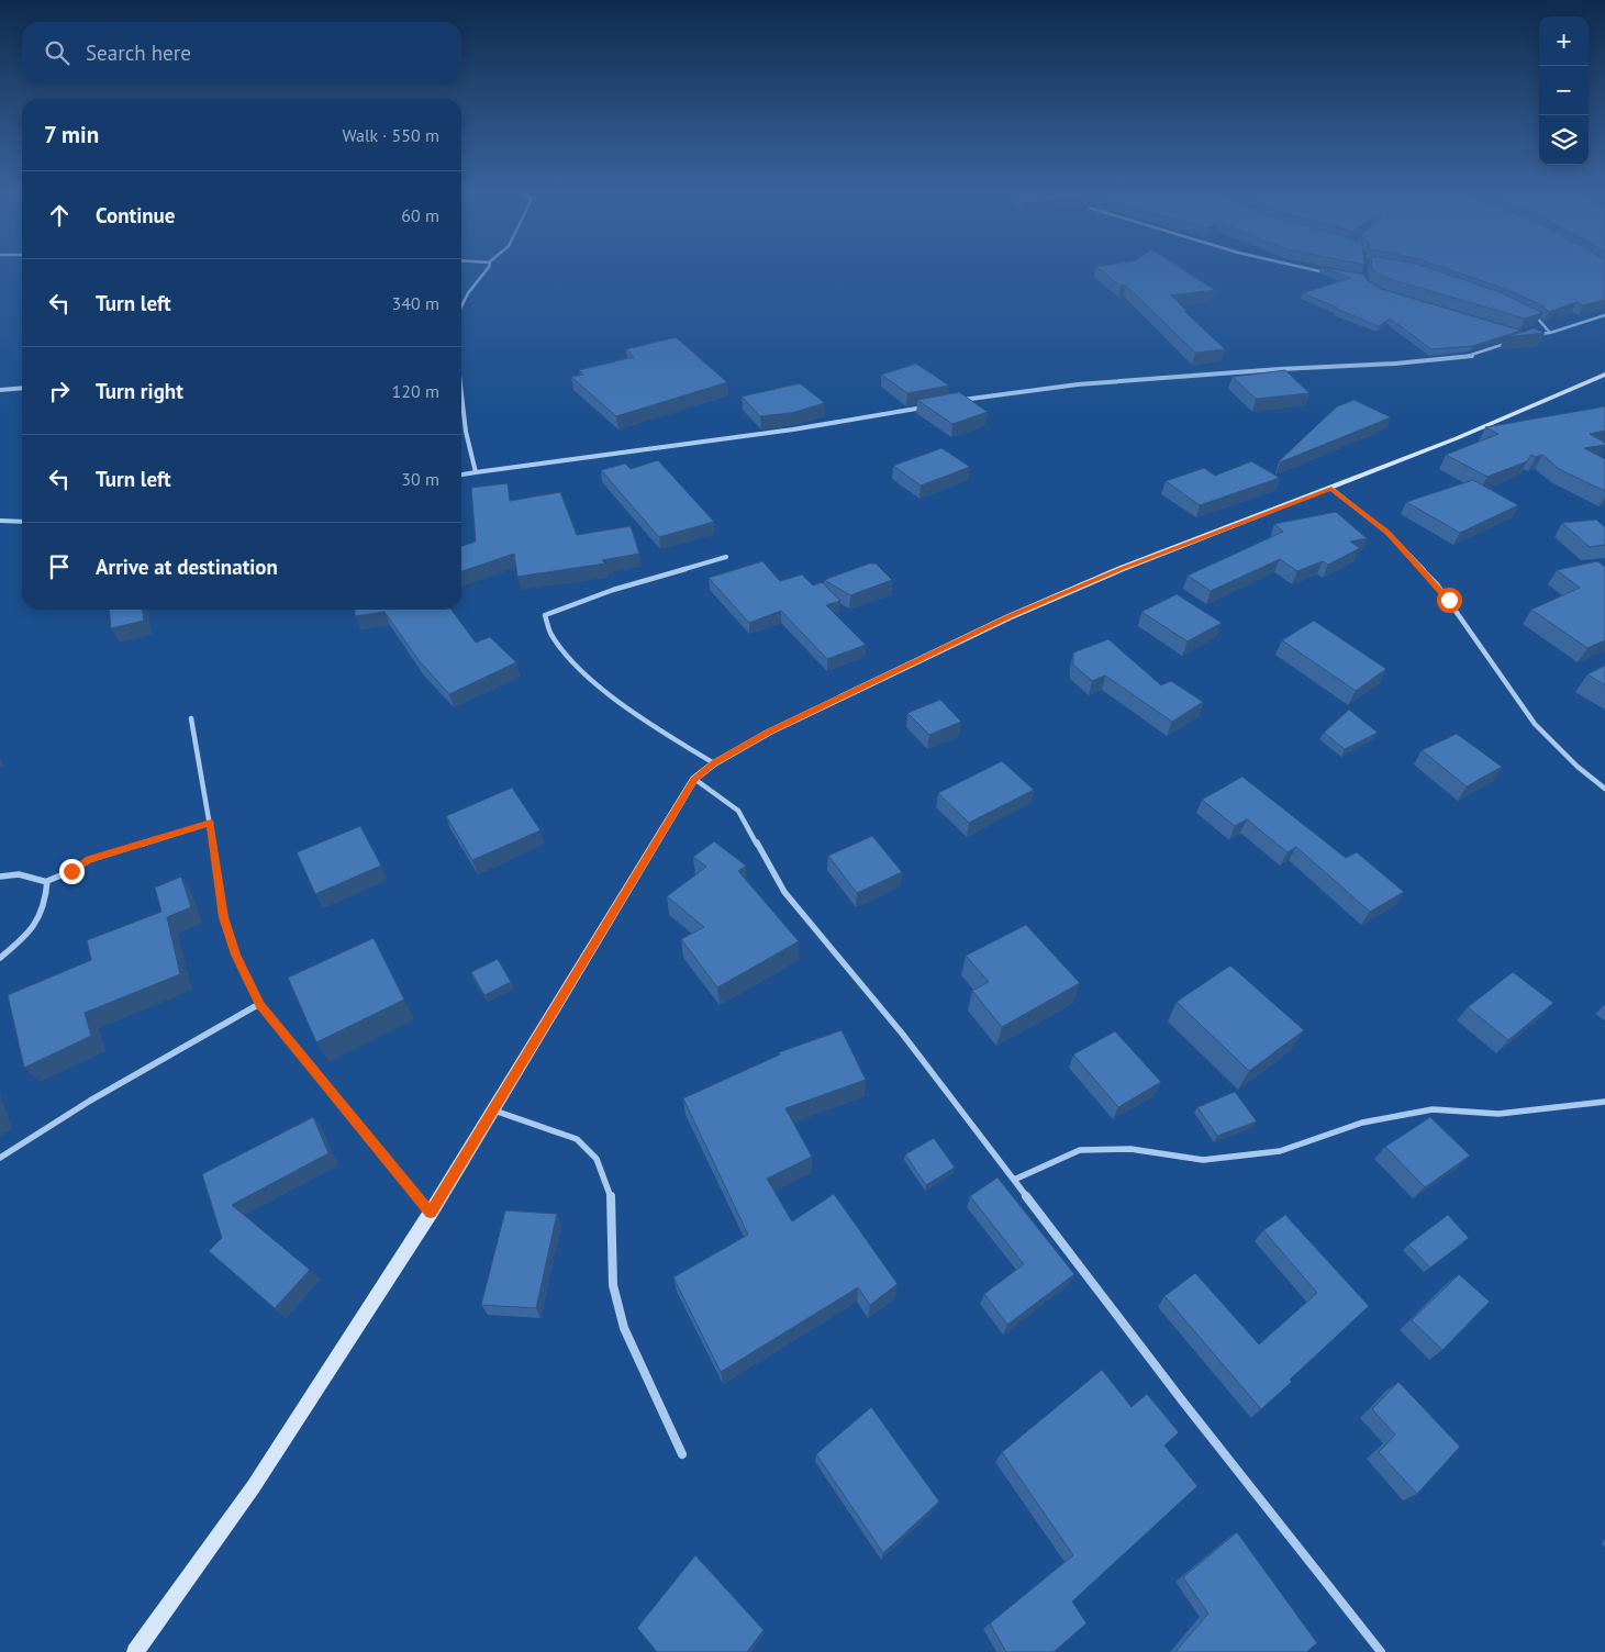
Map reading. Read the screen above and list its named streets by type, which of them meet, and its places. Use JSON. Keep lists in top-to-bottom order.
{
  "page": {
    "map_buttons": ["+", "−"],
    "search": "Search here",
    "heading": ["7 min", "Walk · 550 m"],
    "list": [
      ["Continue", "60 m"],
      ["Turn left", "340 m"],
      ["Turn right", "120 m"],
      ["Turn left", "30 m"],
      "Arrive at destination"
    ]
  }
}
